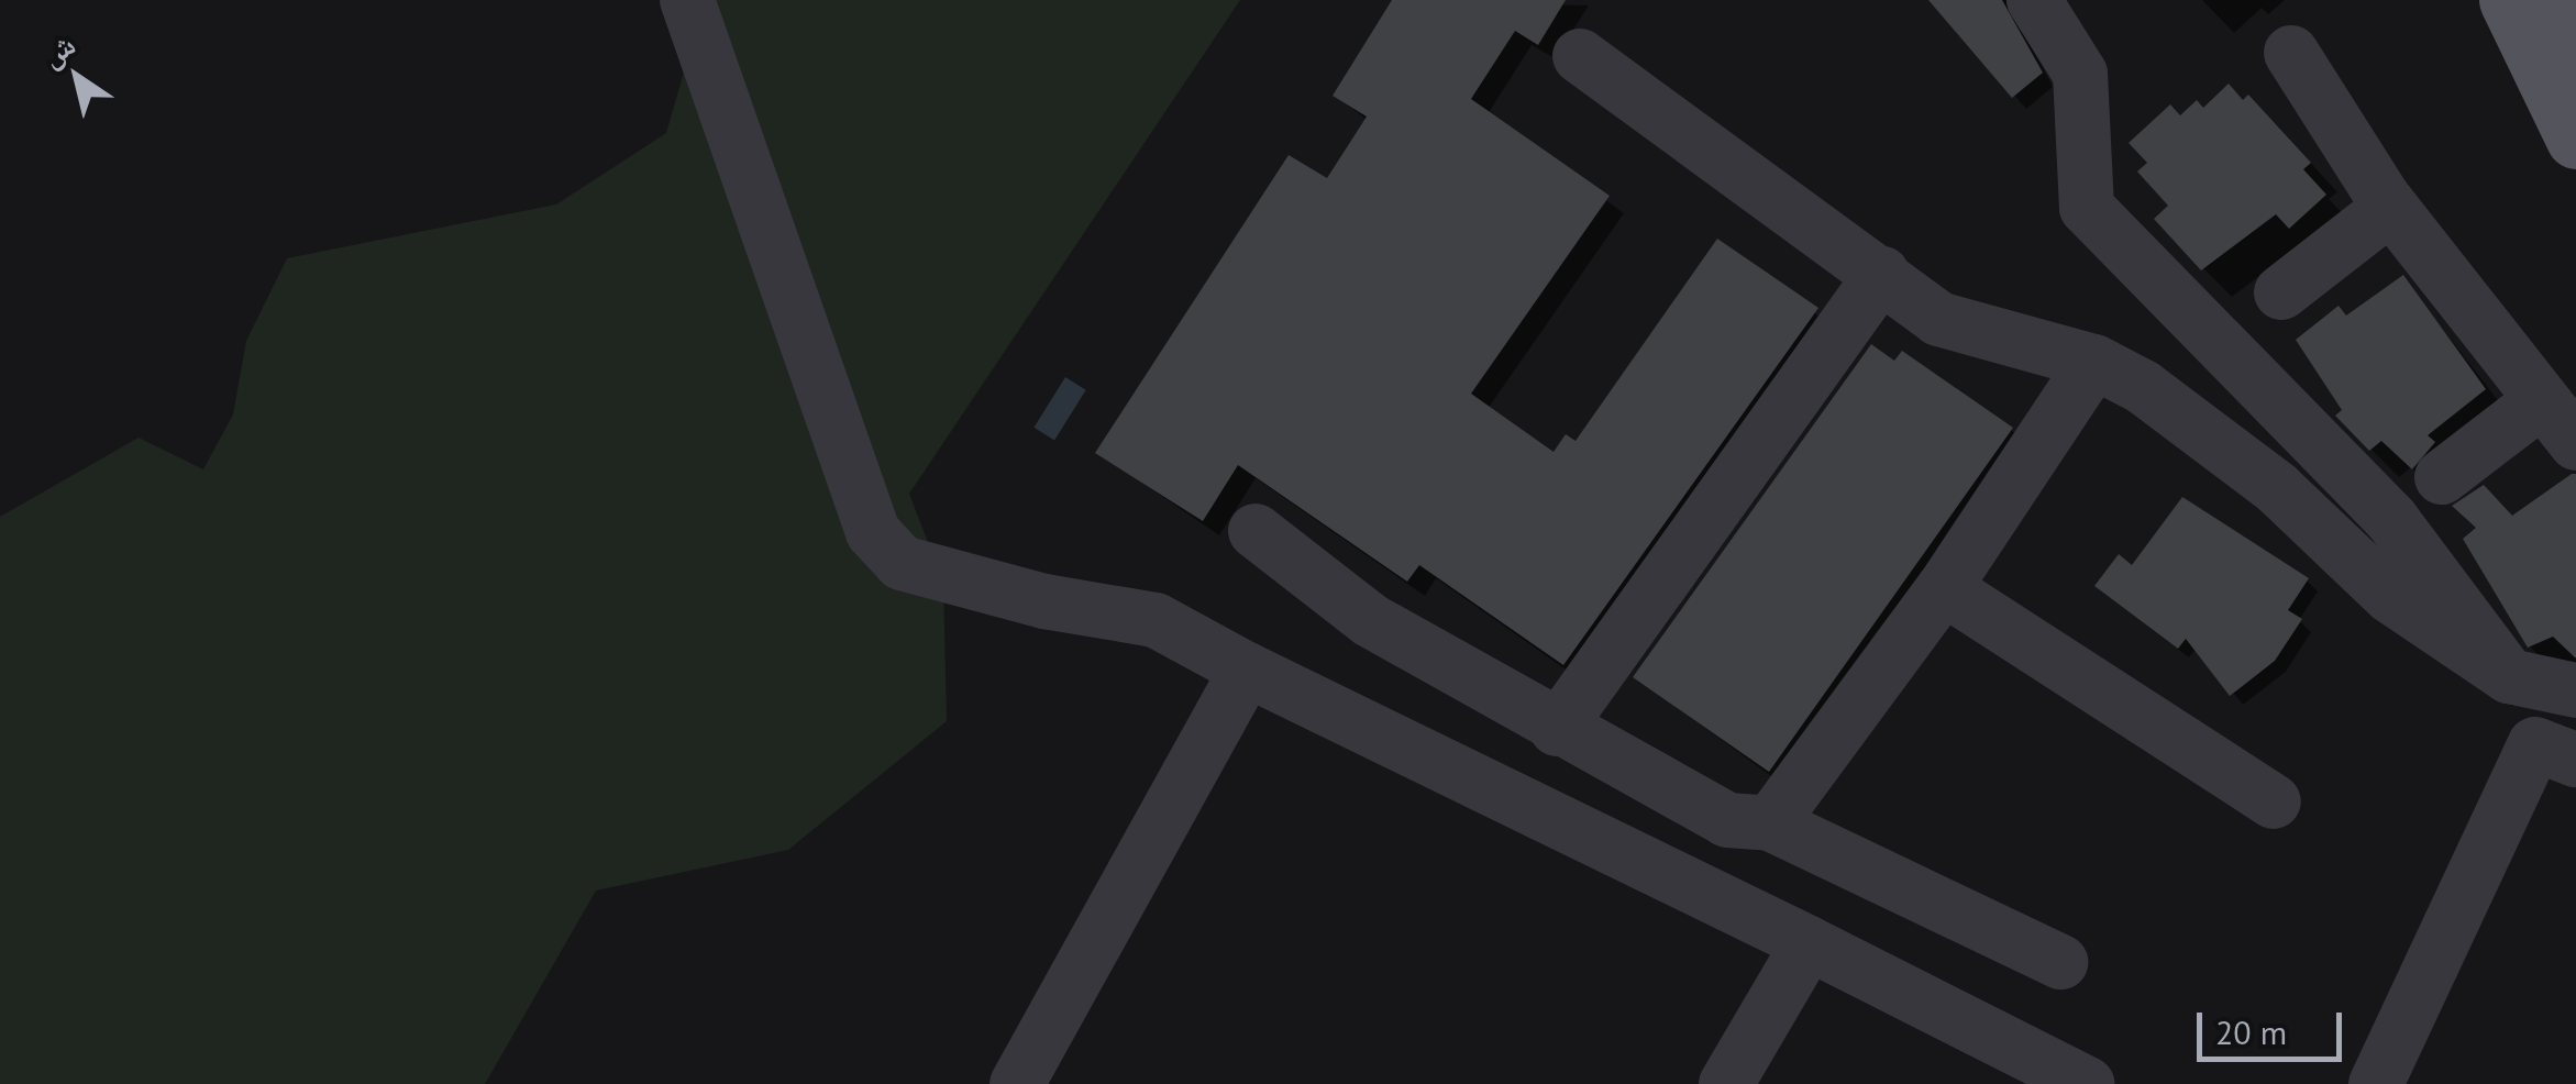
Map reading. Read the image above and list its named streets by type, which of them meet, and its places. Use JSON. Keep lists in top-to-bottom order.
{
  "scale_bar": "20 m",
  "north": "top left"
}
